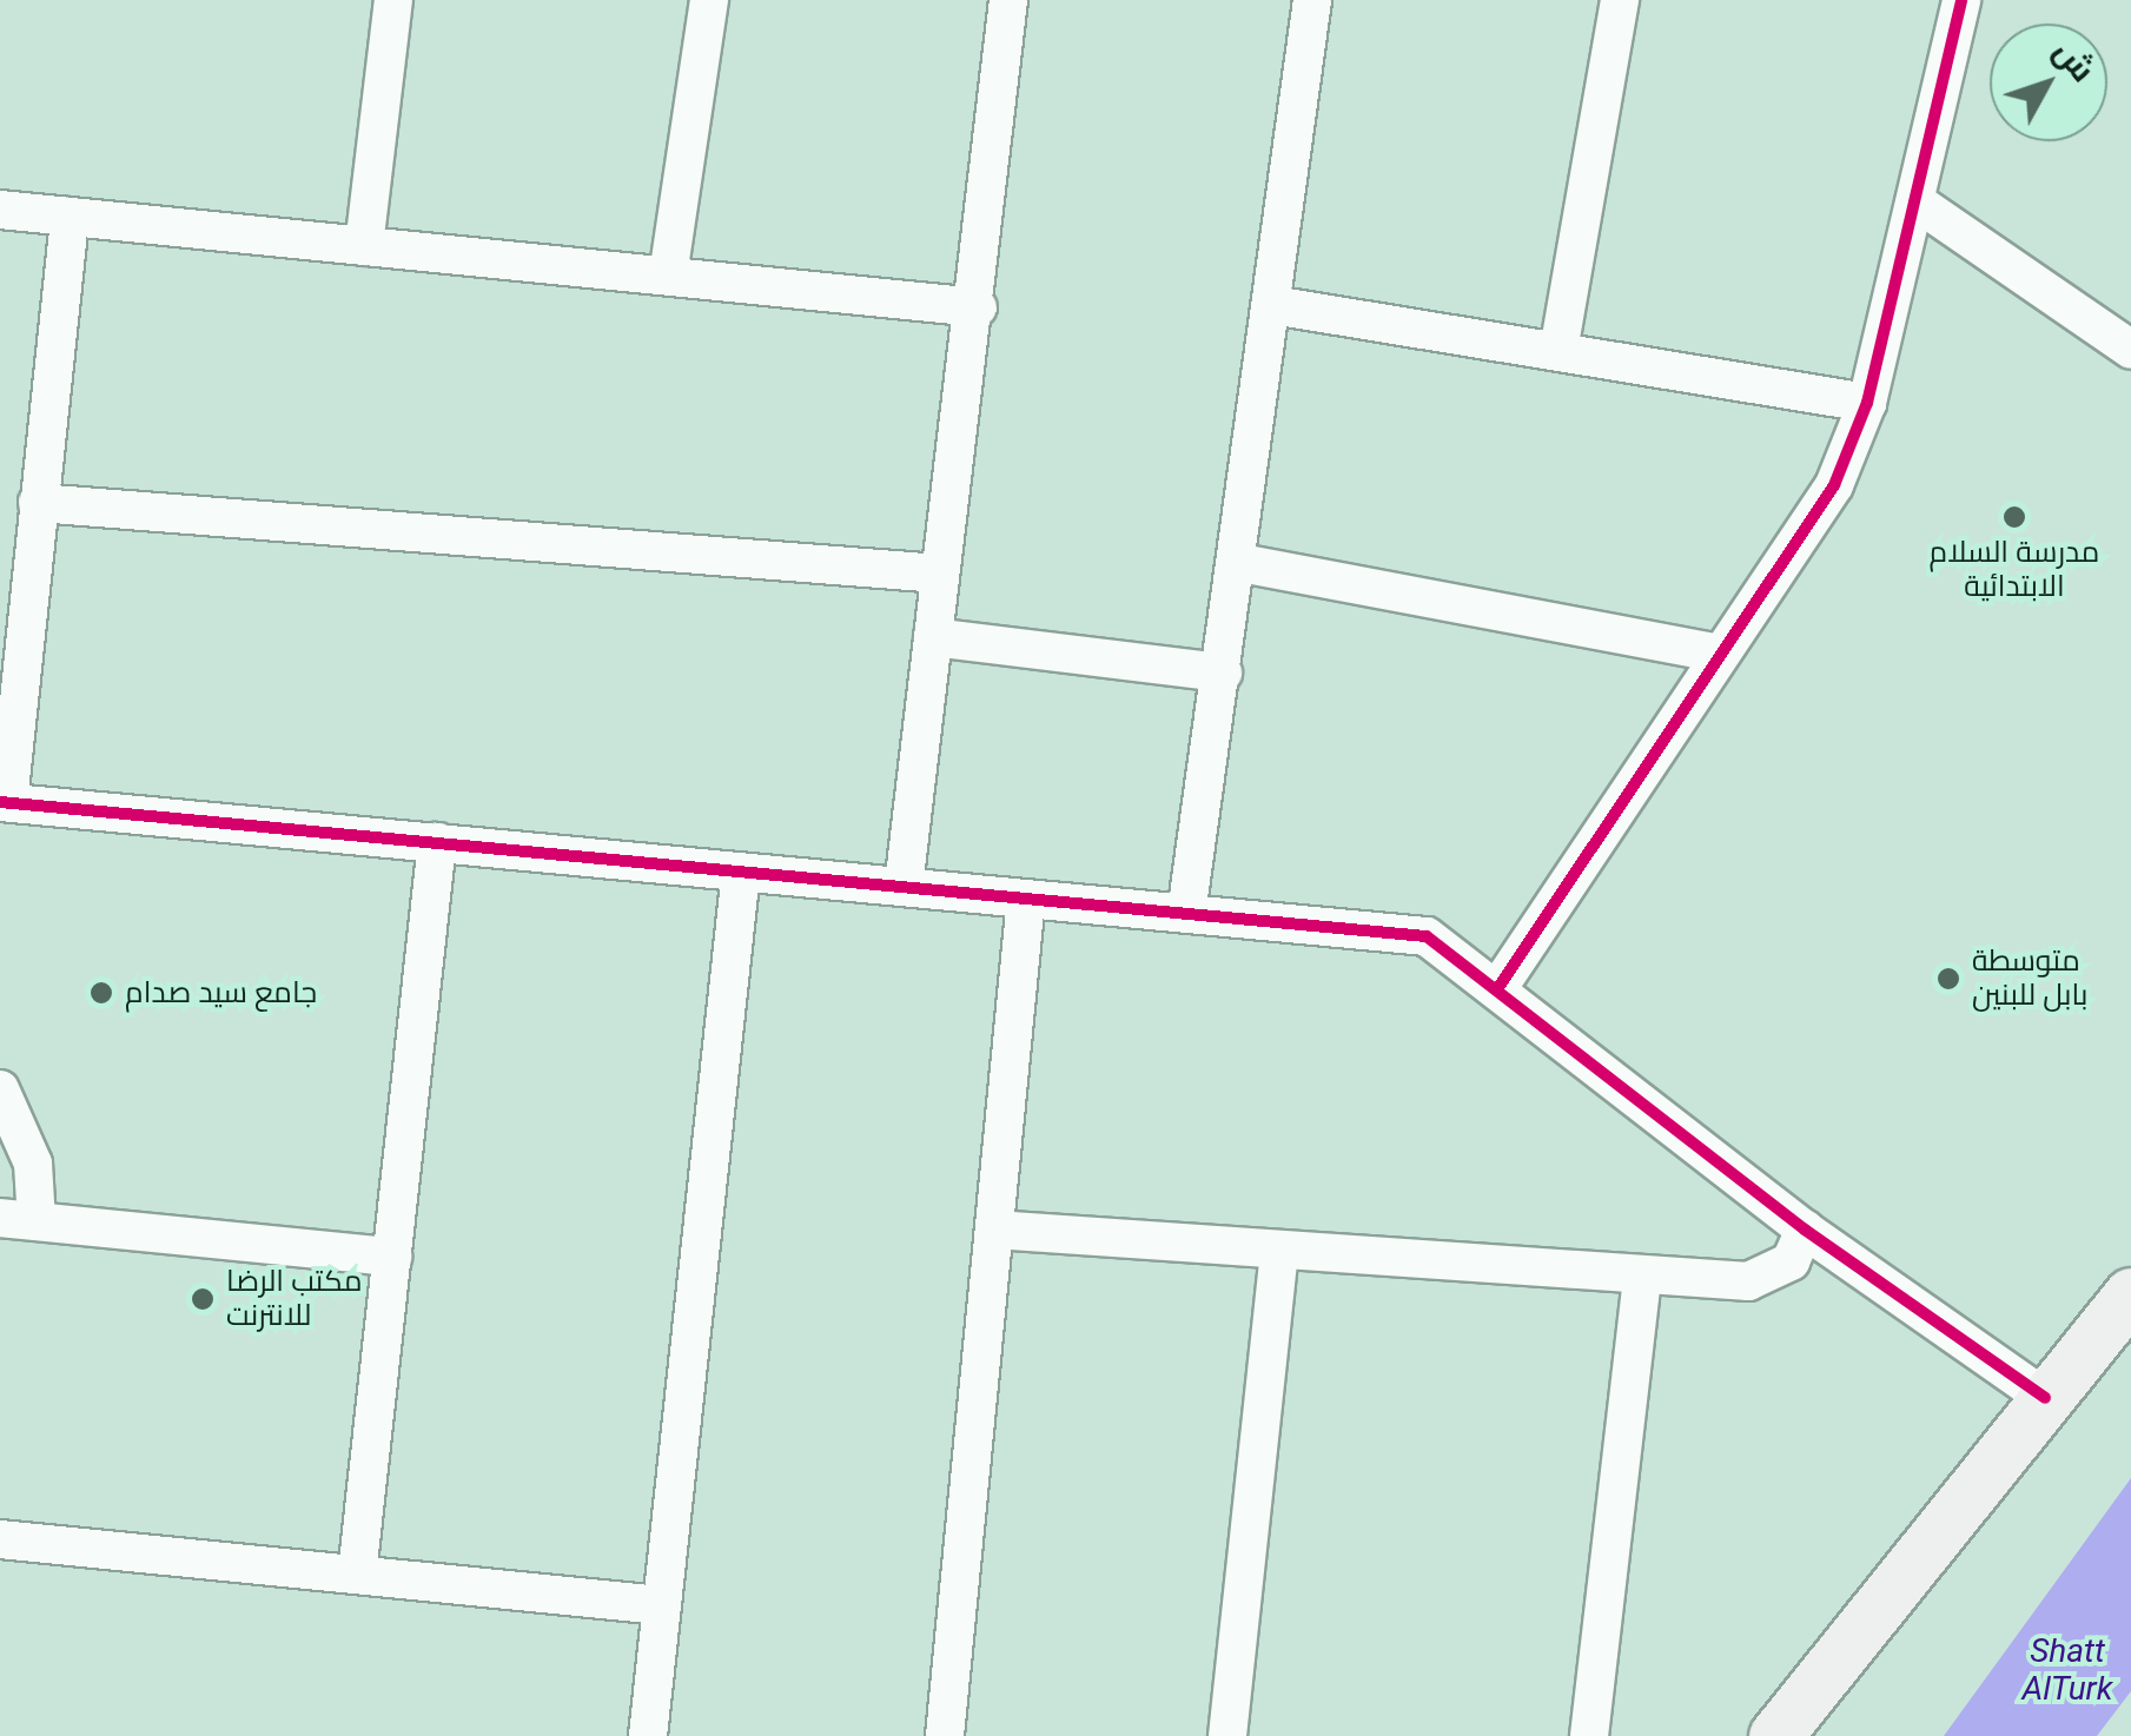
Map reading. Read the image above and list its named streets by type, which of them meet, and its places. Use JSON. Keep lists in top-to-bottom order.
{
  "water": ["Shatt AlTurk"],
  "places": [
    "مدرسة السلام الابتدائية",
    "متوسطة بابل للبنين",
    "جامع سيد صدام",
    "مكتب الرضا للانترنت"
  ],
  "north": "top right"
}
